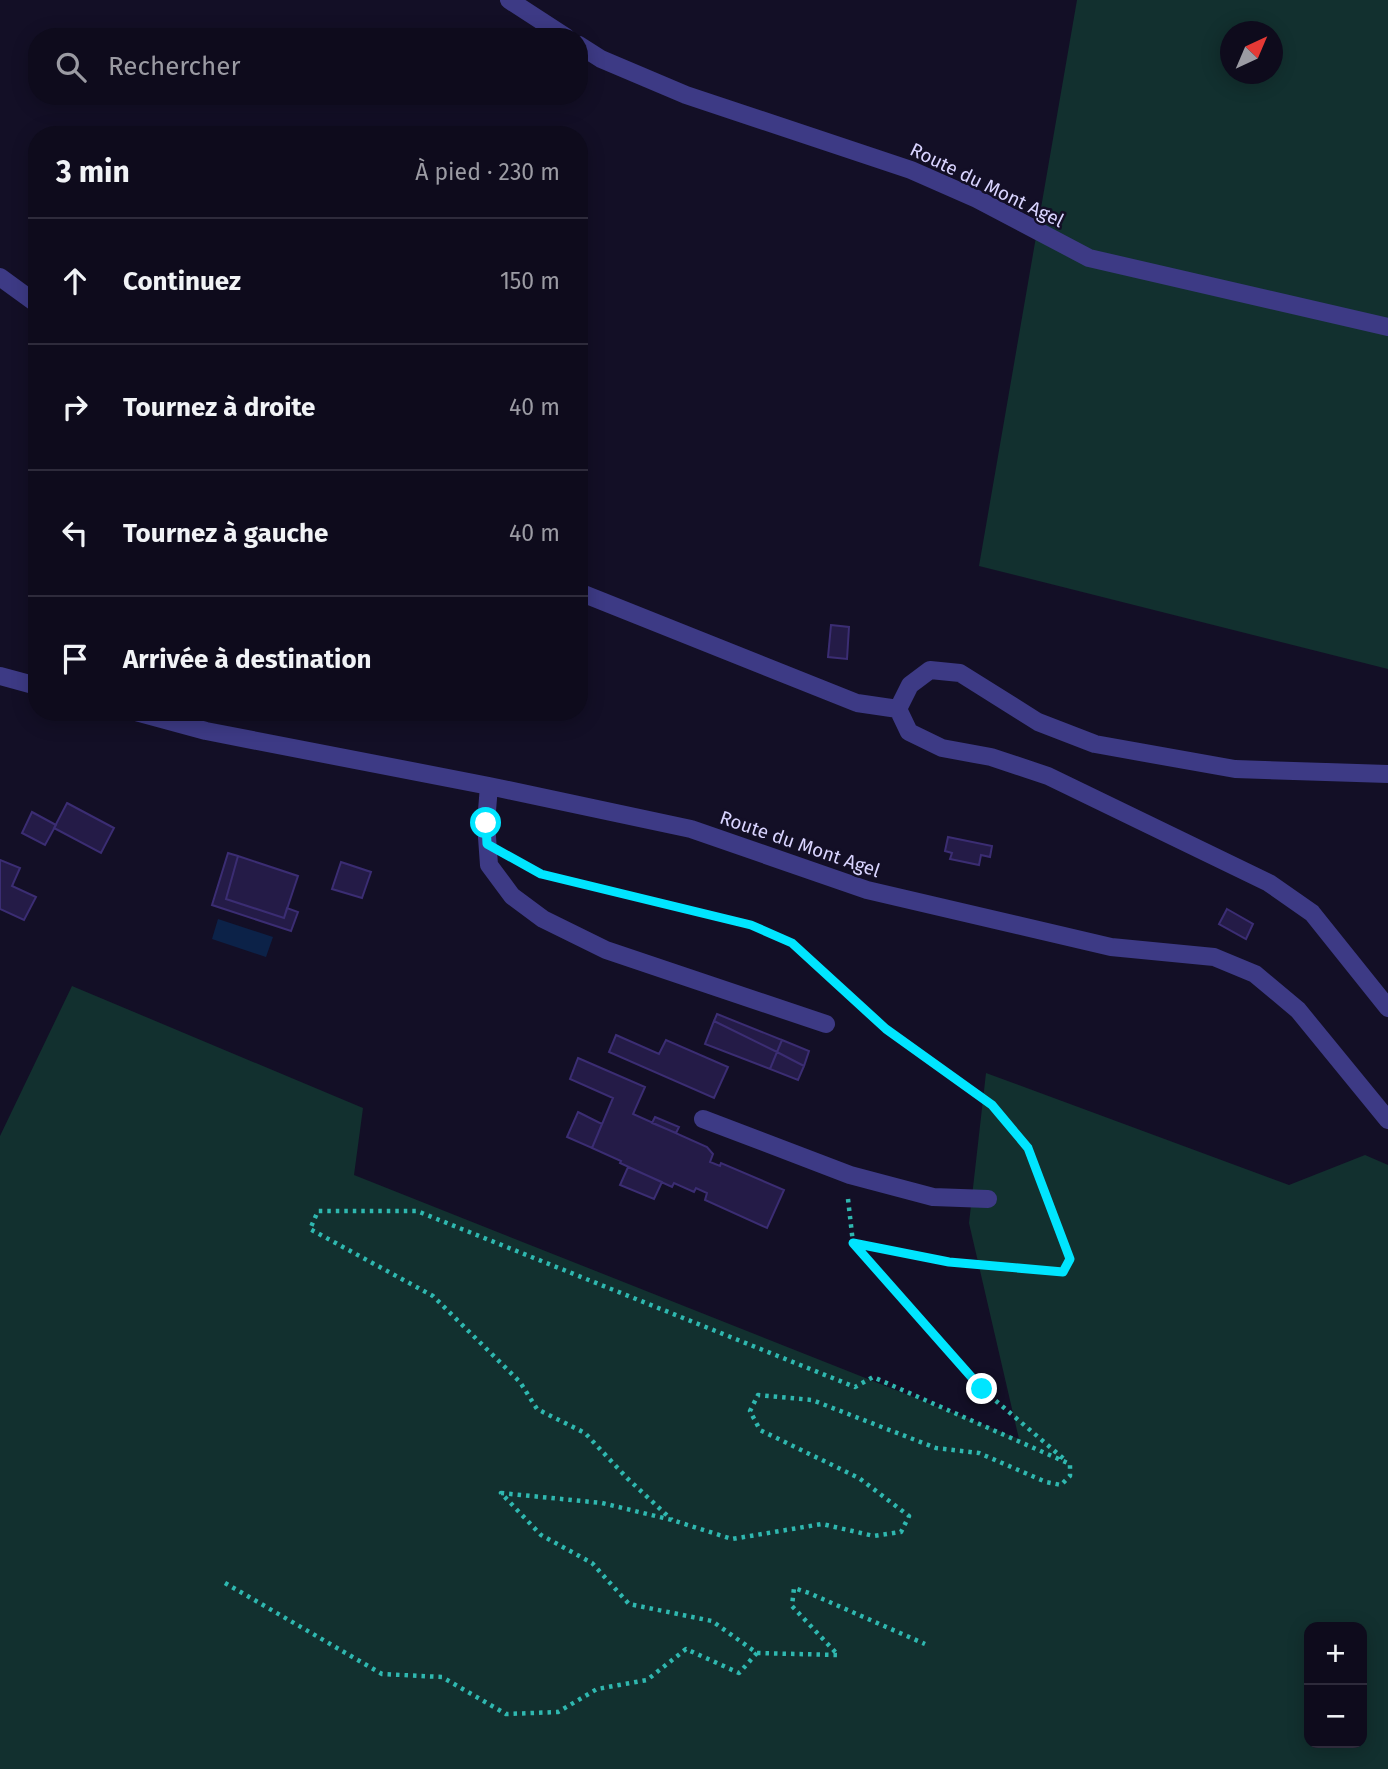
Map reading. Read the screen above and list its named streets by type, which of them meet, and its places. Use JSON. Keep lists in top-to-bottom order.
{
  "streets": {
    "street": ["Route du Mont Agel"]
  },
  "north": "top right",
  "page": {
    "search": "Rechercher",
    "heading": ["3 min", "À pied · 230 m"],
    "list": [
      ["Continuez", "150 m"],
      ["Tournez à droite", "40 m"],
      ["Tournez à gauche", "40 m"],
      "Arrivée à destination"
    ],
    "map_buttons": ["+", "−"]
  }
}
